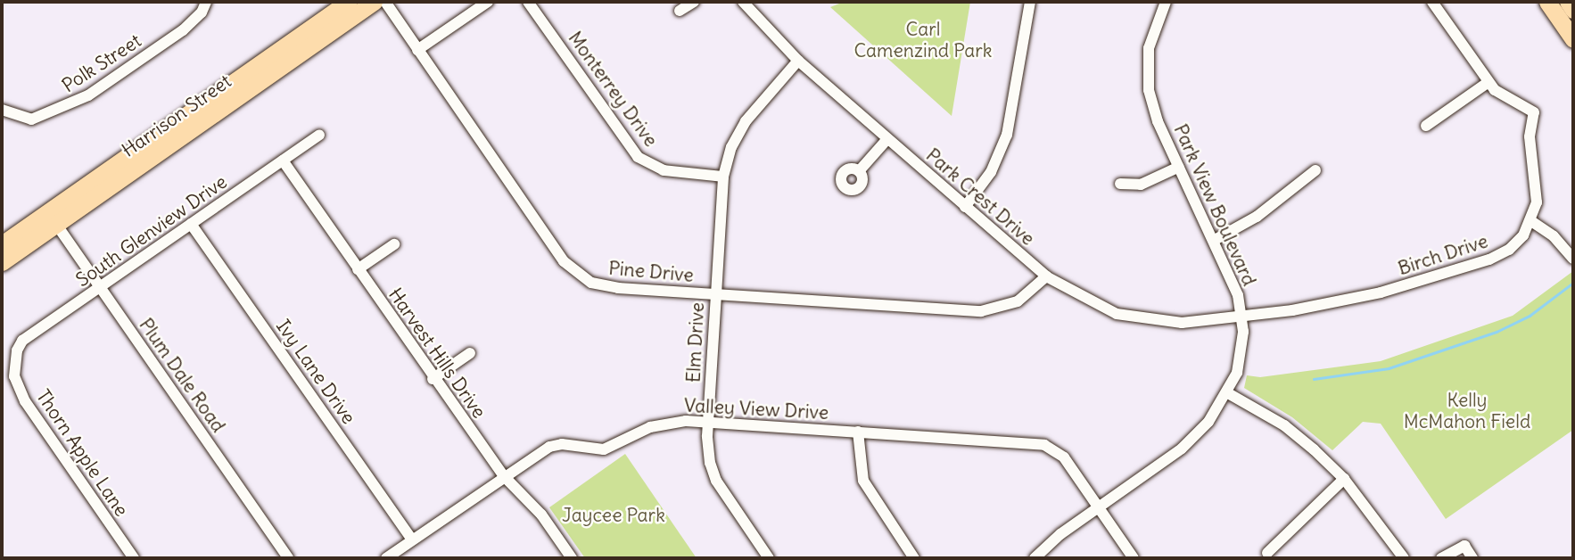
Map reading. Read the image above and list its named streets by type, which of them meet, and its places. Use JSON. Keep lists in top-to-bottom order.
{
  "streets": {
    "main road": ["Harrison Street"],
    "street": [
      "Polk Street",
      "Monterrey Drive",
      "Park Crest Drive",
      "Park View Boulevard",
      "South Glenview Drive",
      "Birch Drive",
      "Pine Drive",
      "Elm Drive",
      "Harvest Hills Drive",
      "Ivy Lane Drive",
      "Plum Dale Road",
      "Valley View Drive",
      "Thorn Apple Lane"
    ]
  },
  "crossings": [
    ["Monterrey Drive", "Elm Drive"],
    ["Harrison Street", "Plum Dale Road"],
    ["Park Crest Drive", "Park View Boulevard"],
    ["Park Crest Drive", "Birch Drive"],
    ["Park Crest Drive", "Pine Drive"],
    ["Park Crest Drive", "Elm Drive"],
    ["Park View Boulevard", "Birch Drive"],
    ["Park View Boulevard", "Valley View Drive"],
    ["South Glenview Drive", "Harvest Hills Drive"],
    ["South Glenview Drive", "Ivy Lane Drive"],
    ["South Glenview Drive", "Plum Dale Road"],
    ["South Glenview Drive", "Thorn Apple Lane"],
    ["Pine Drive", "Elm Drive"],
    ["Elm Drive", "Valley View Drive"],
    ["Harvest Hills Drive", "Valley View Drive"],
    ["Ivy Lane Drive", "Valley View Drive"]
  ],
  "parks": ["Carl Camenzind Park", "Kelly McMahon Field", "Jaycee Park"]
}
